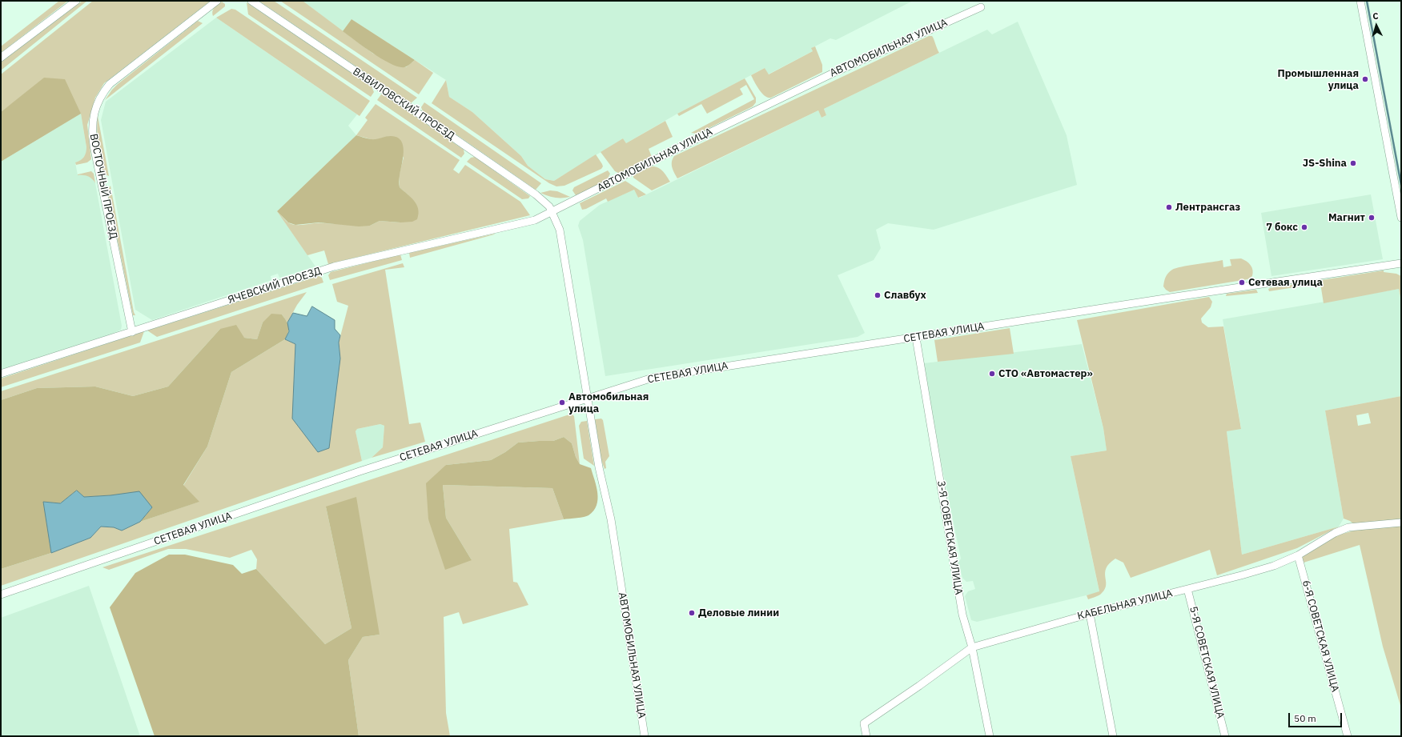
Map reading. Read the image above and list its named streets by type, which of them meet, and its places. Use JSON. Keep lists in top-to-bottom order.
{
  "streets": {
    "street": [
      "АВТОМОБИЛЬНАЯ УЛИЦА",
      "ВАВИЛОВСКИЙ ПРОЕЗД",
      "ВОСТОЧНЫЙ ПРОЕЗД",
      "ЯЧЕВСКИЙ ПРОЕЗД",
      "СЕТЕВАЯ УЛИЦА",
      "3-Я СОВЕТСКАЯ УЛИЦА",
      "КАБЕЛЬНАЯ УЛИЦА",
      "6-Я СОВЕТСКАЯ УЛИЦА",
      "5-Я СОВЕТСКАЯ УЛИЦА"
    ]
  },
  "crossings": [
    ["АВТОМОБИЛЬНАЯ УЛИЦА", "ВАВИЛОВСКИЙ ПРОЕЗД"],
    ["АВТОМОБИЛЬНАЯ УЛИЦА", "ЯЧЕВСКИЙ ПРОЕЗД"],
    ["АВТОМОБИЛЬНАЯ УЛИЦА", "СЕТЕВАЯ УЛИЦА"],
    ["ВАВИЛОВСКИЙ ПРОЕЗД", "ЯЧЕВСКИЙ ПРОЕЗД"],
    ["ВОСТОЧНЫЙ ПРОЕЗД", "ЯЧЕВСКИЙ ПРОЕЗД"],
    ["СЕТЕВАЯ УЛИЦА", "3-Я СОВЕТСКАЯ УЛИЦА"],
    ["3-Я СОВЕТСКАЯ УЛИЦА", "КАБЕЛЬНАЯ УЛИЦА"],
    ["КАБЕЛЬНАЯ УЛИЦА", "6-Я СОВЕТСКАЯ УЛИЦА"],
    ["КАБЕЛЬНАЯ УЛИЦА", "5-Я СОВЕТСКАЯ УЛИЦА"]
  ],
  "places": [
    "Промышленная улица",
    "JS-Shina",
    "Лентрансгаз",
    "Магнит",
    "7 бокс",
    "Сетевая улица",
    "Славбух",
    "СТО «Автомастер»",
    "Автомобильная улица",
    "Деловые линии"
  ],
  "scale_bar": "50 m",
  "north": "top"
}
